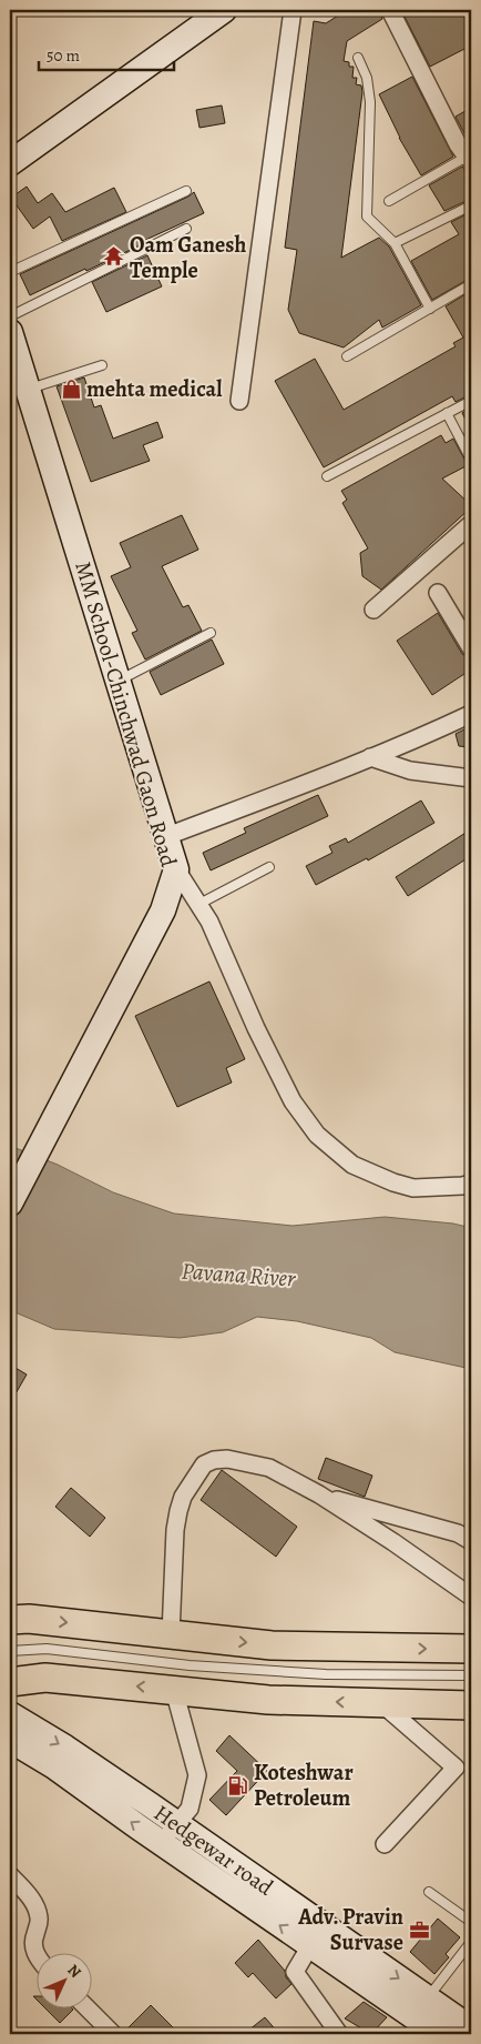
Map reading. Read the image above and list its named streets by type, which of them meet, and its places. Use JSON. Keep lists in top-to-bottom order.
{
  "streets": {
    "main road": ["MM School-Chinchwad Gaon Road", "Hedgewar road"]
  },
  "water": ["Pavana River"],
  "places": {
    "temple": ["Oam Ganesh Temple"],
    "shop": ["mehta medical"],
    "fuel station": ["Koteshwar Petroleum"],
    "office": ["Adv. Pravin Survase"]
  },
  "scale_bar": "50 m",
  "north": "top right"
}
